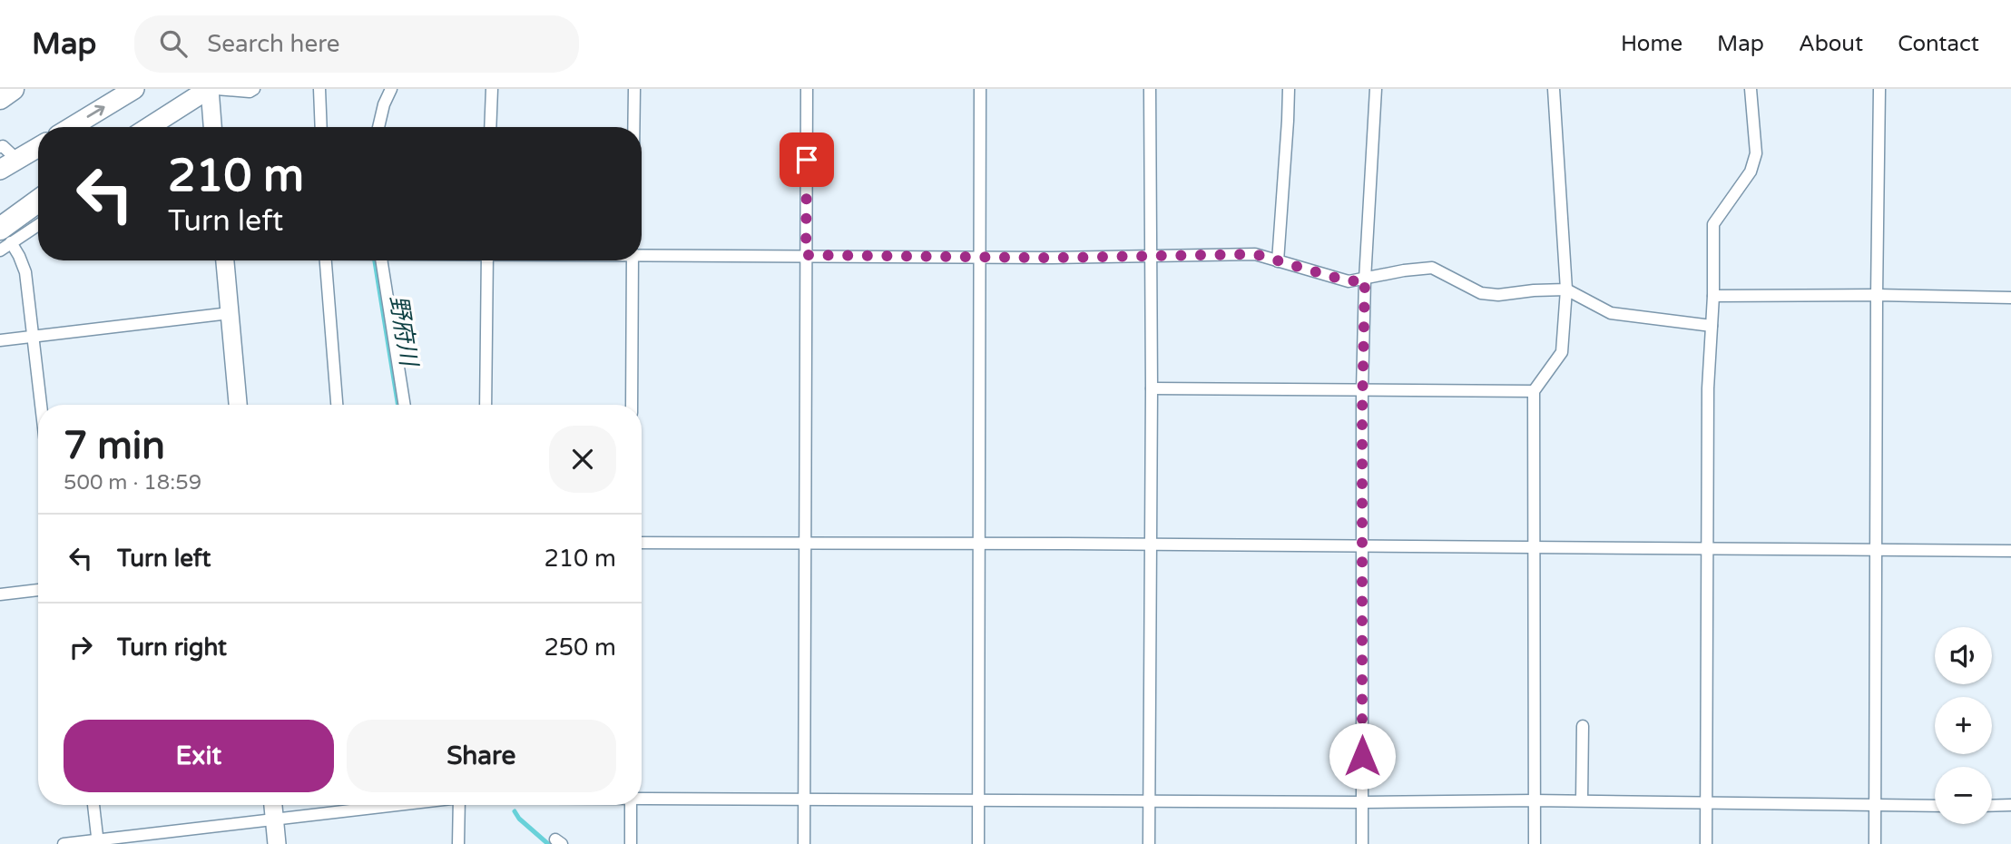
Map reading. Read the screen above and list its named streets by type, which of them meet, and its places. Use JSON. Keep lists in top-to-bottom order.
{
  "water": ["野府川"],
  "page": {
    "header": "Map",
    "search": "Search here",
    "nav": [
      "Home",
      "Map",
      "About",
      "Contact"
    ],
    "turn": ["210 m", "Turn left"],
    "heading": ["7 min", "500 m · 18:59"],
    "list": [
      {
        "name": "Turn left",
        "value": "210 m"
      },
      {
        "name": "Turn right",
        "value": "250 m"
      }
    ],
    "map_buttons": ["+", "−"],
    "buttons": ["Exit", "Share"]
  }
}
